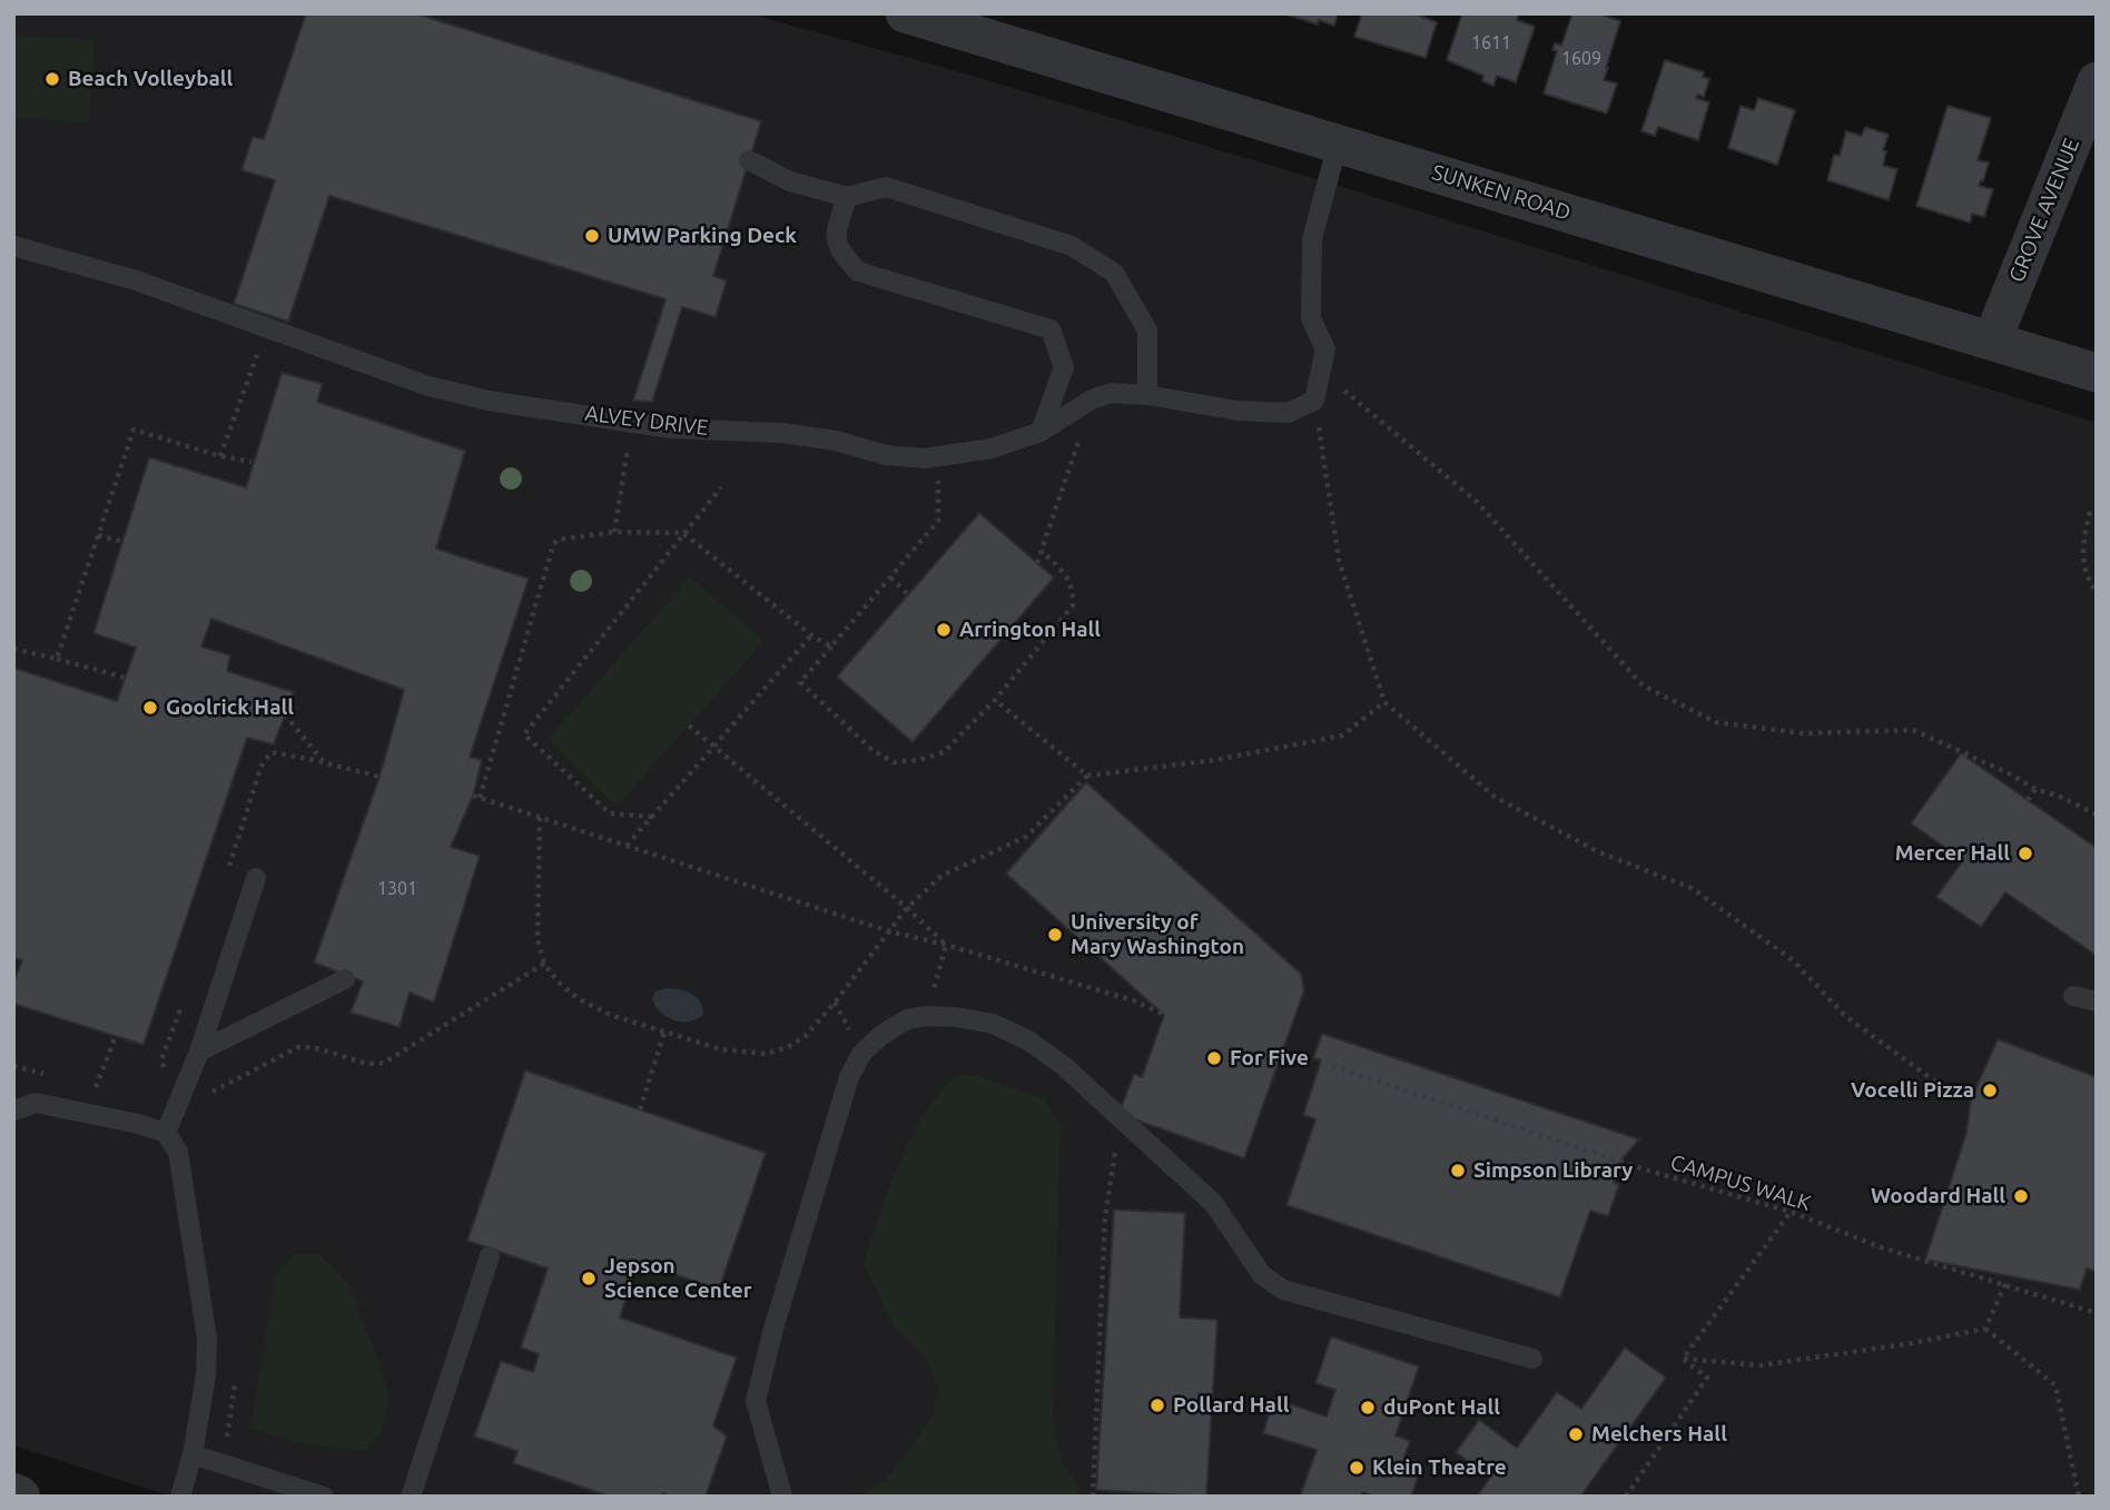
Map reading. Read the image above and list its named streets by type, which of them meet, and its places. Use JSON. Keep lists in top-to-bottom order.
{
  "streets": {
    "street": ["SUNKEN ROAD", "GROVE AVENUE"],
    "lane": ["ALVEY DRIVE"],
    "path": ["CAMPUS WALK"]
  },
  "crossings": [
    ["SUNKEN ROAD", "GROVE AVENUE"]
  ],
  "places": [
    "Beach Volleyball",
    "UMW Parking Deck",
    "Arrington Hall",
    "Goolrick Hall",
    "Mercer Hall",
    "University of Mary Washington",
    "For Five",
    "Vocelli Pizza",
    "Simpson Library",
    "Woodard Hall",
    "Jepson Science Center",
    "Pollard Hall",
    "duPont Hall",
    "Melchers Hall",
    "Klein Theatre"
  ],
  "house_numbers": ["1611", "1609", "1301"]
}
